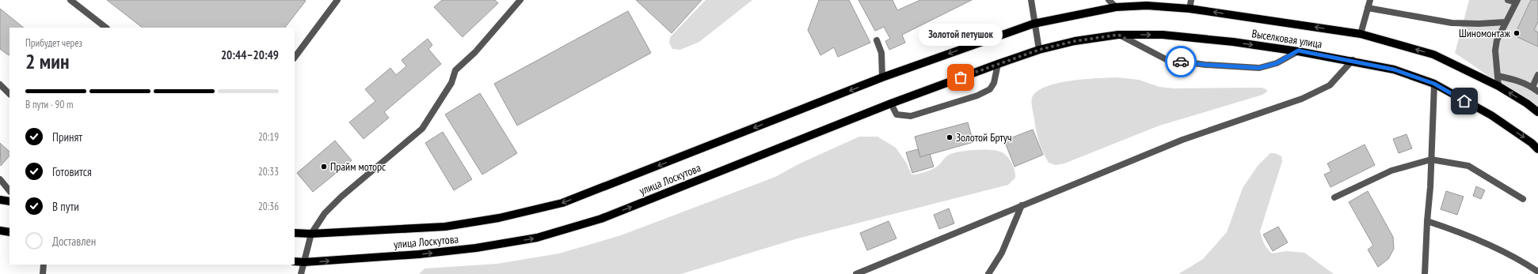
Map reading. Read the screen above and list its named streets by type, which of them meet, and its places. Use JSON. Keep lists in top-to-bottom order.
{
  "streets": {
    "main road": ["Выселковая улица", "улица Лоскутова"]
  },
  "crossings": [
    ["Выселковая улица", "улица Лоскутова"]
  ],
  "places": [
    "Шиномонтаж",
    "Золотой петушок",
    "Золотой Бртуч",
    "Прайм моторс"
  ],
  "page": {
    "bubble": "Золотой петушок",
    "heading": ["2 мин", "Прибудет через", "20:44–20:49"],
    "bar": "В пути · 90 m",
    "list": [
      ["Принят", "20:19"],
      ["Готовится", "20:33"],
      ["В пути", "20:36"],
      "Доставлен"
    ]
  }
}
